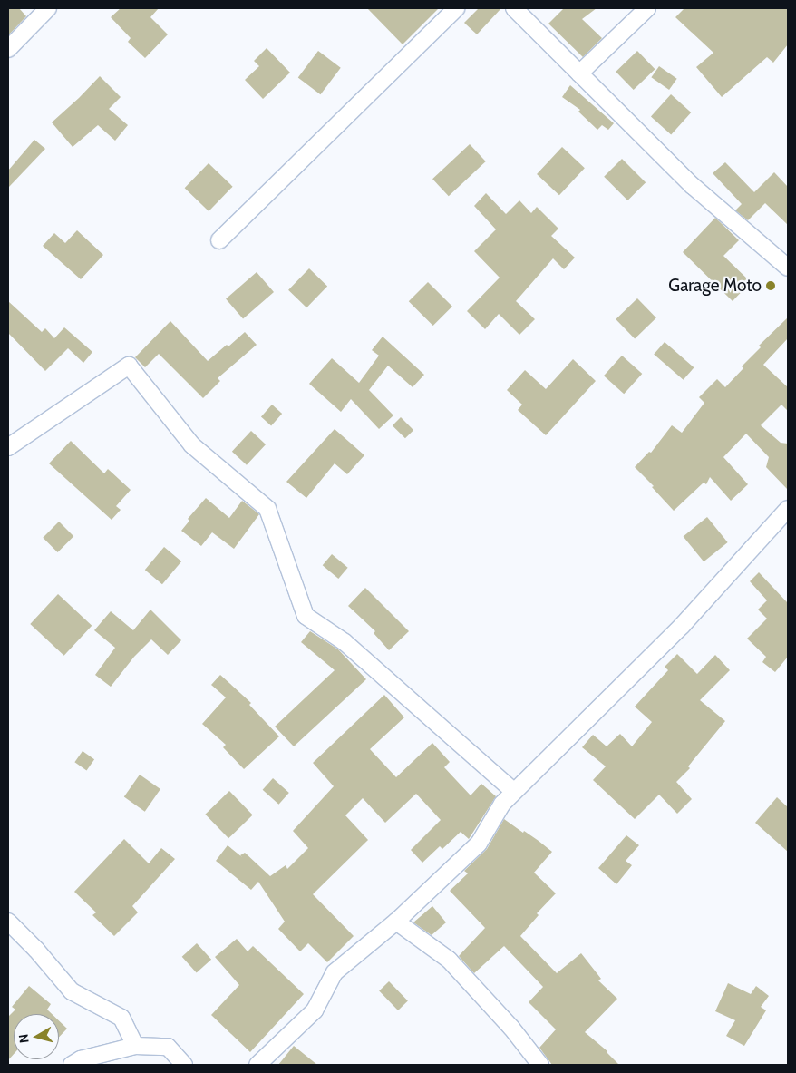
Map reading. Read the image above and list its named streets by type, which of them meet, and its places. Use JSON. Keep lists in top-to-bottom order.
{
  "places": ["Garage Moto"],
  "north": "left"
}
